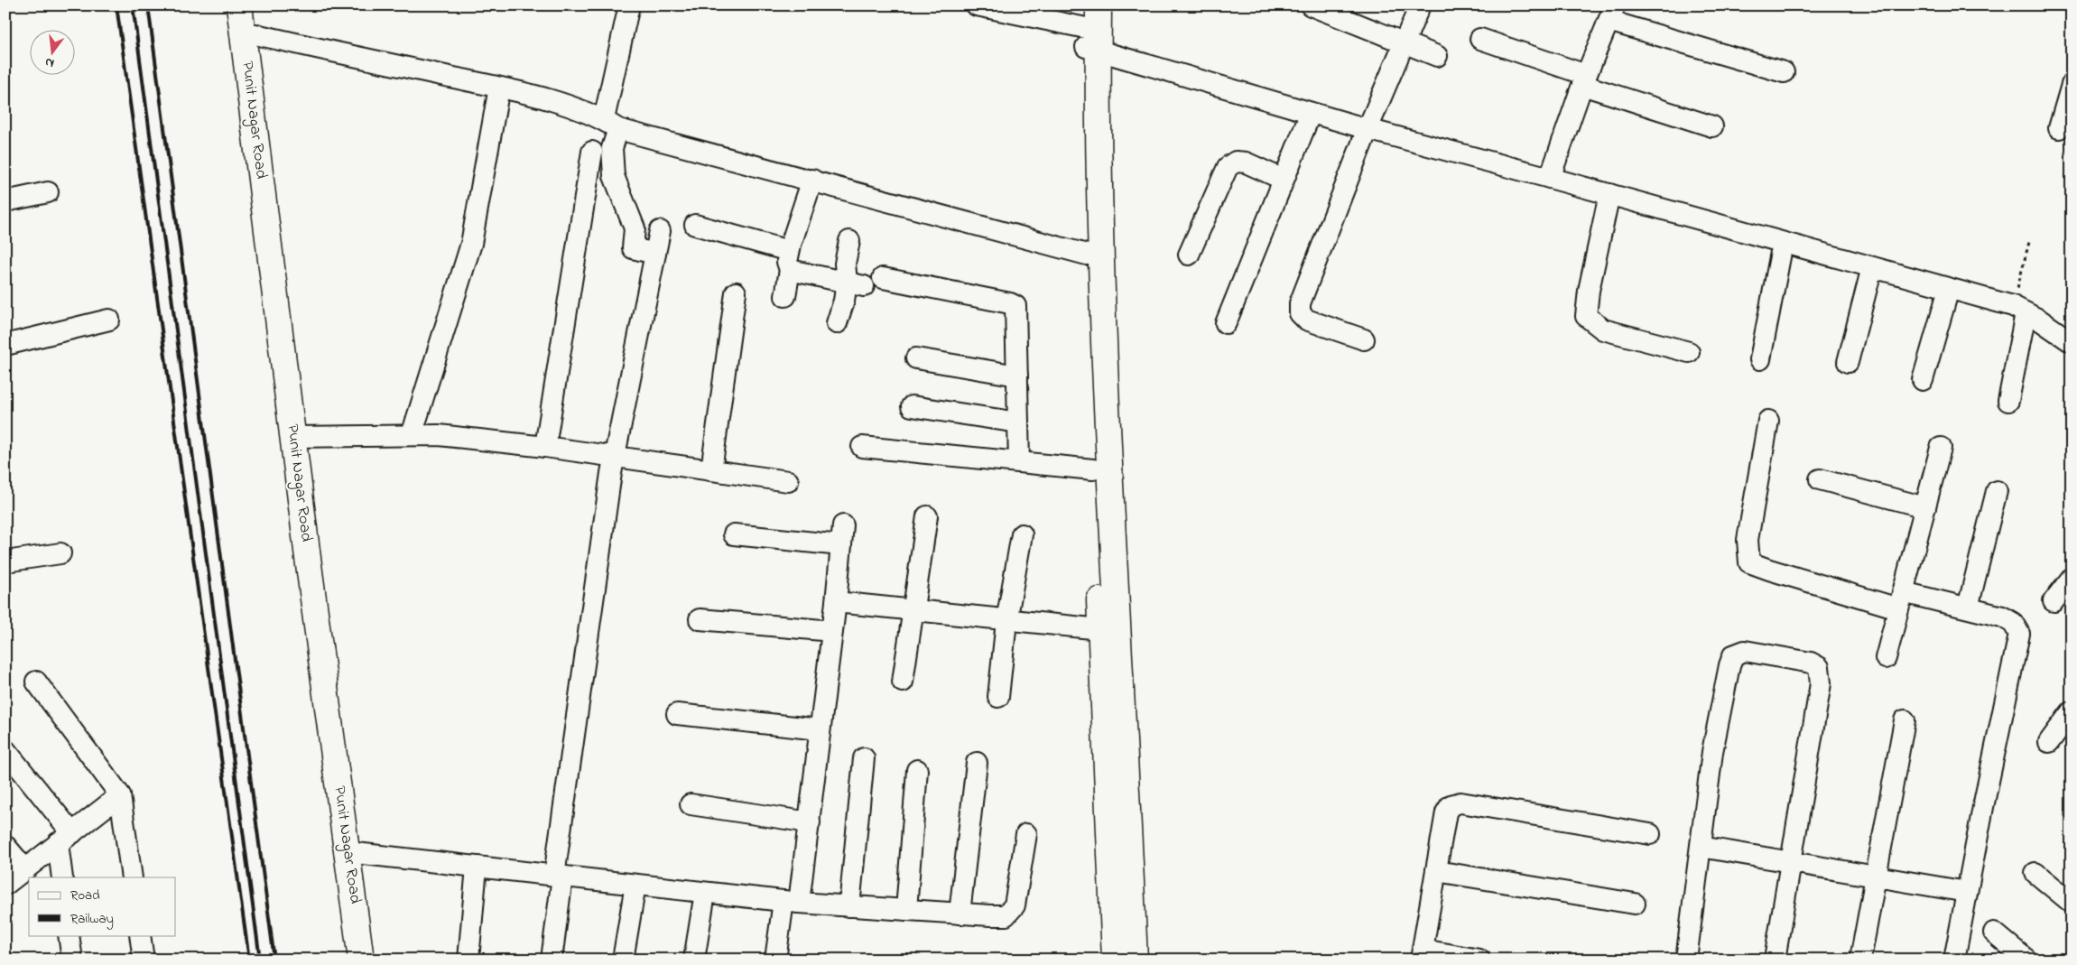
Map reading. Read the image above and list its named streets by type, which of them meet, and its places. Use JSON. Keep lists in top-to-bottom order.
{
  "streets": {
    "street": ["Punit Nagar Road"]
  },
  "legend": ["Road", "Railway"],
  "north": "bottom"
}
